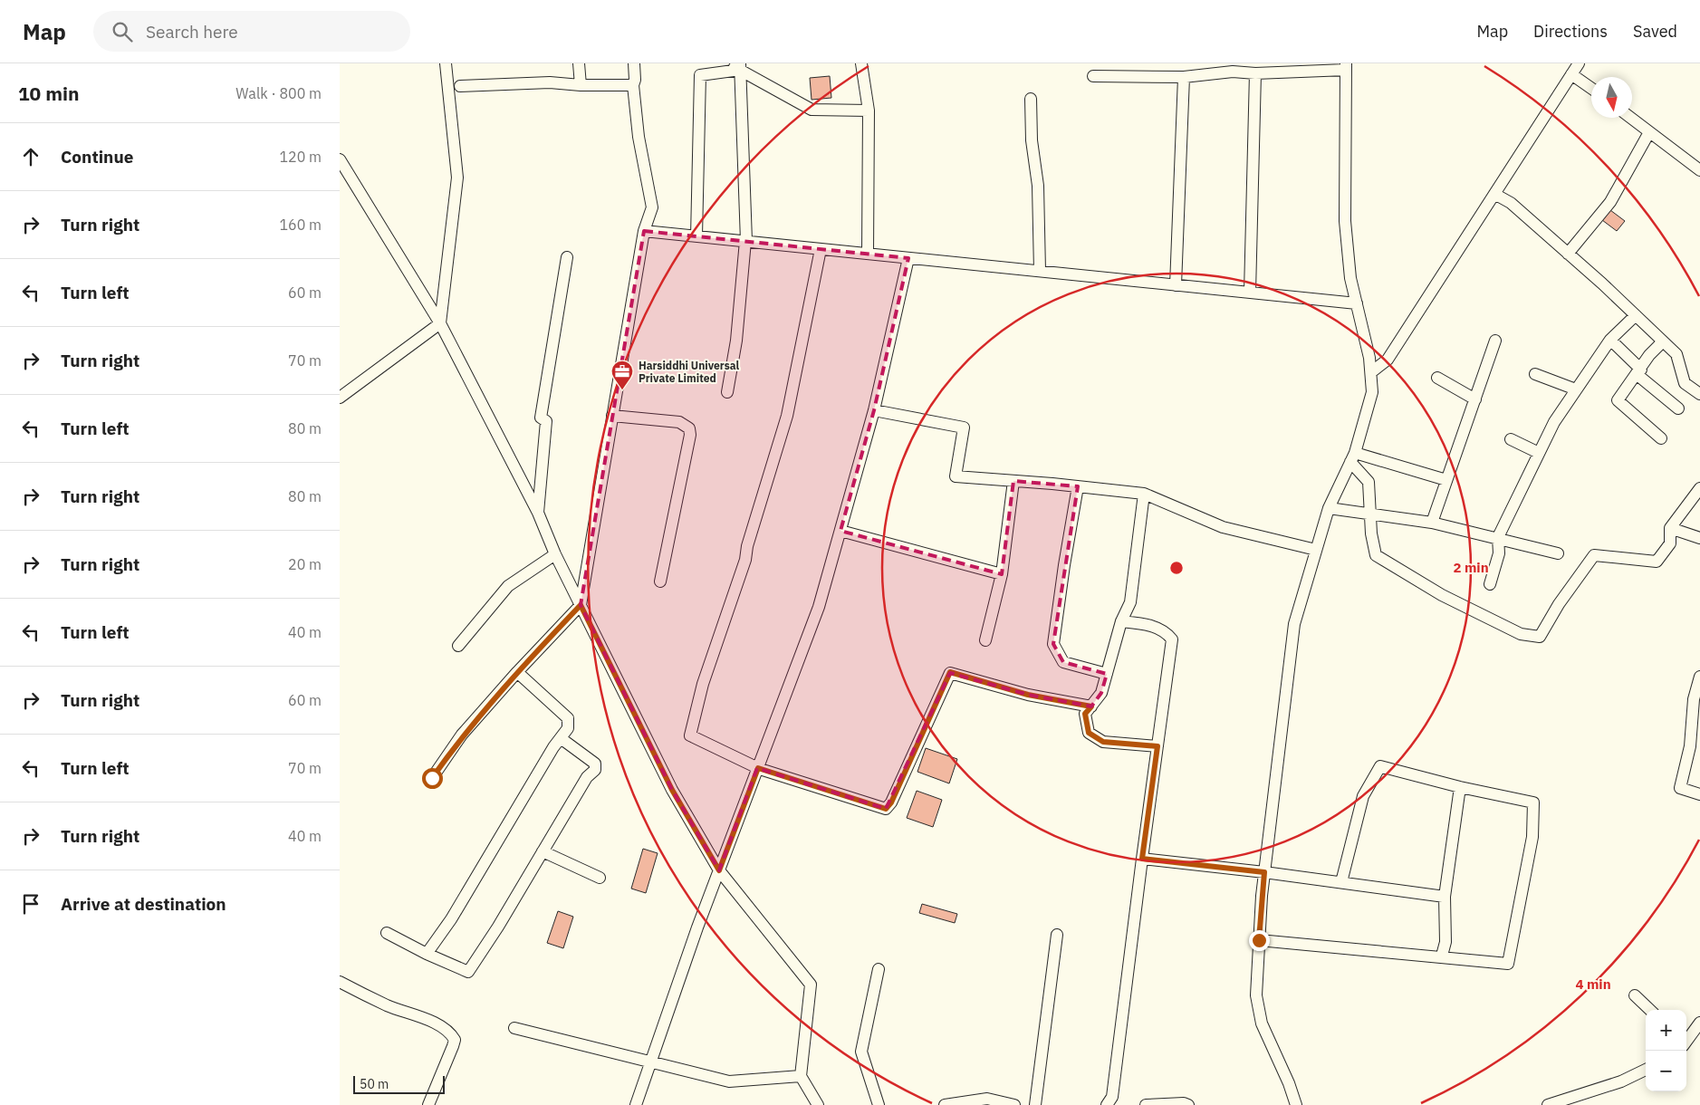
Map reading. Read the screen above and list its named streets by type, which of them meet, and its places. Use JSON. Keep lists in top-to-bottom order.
{
  "places": {
    "office": ["Harsiddhi Universal Private Limited"]
  },
  "scale_bar": "50 m",
  "north": "bottom",
  "page": {
    "header": "Map",
    "search": "Search here",
    "nav": ["Map", "Directions", "Saved"],
    "heading": ["10 min", "Walk · 800 m"],
    "list": [
      ["Continue", "120 m"],
      ["Turn right", "160 m"],
      ["Turn left", "60 m"],
      ["Turn right", "70 m"],
      ["Turn left", "80 m"],
      ["Turn right", "80 m"],
      ["Turn right", "20 m"],
      ["Turn left", "40 m"],
      ["Turn right", "60 m"],
      ["Turn left", "70 m"],
      ["Turn right", "40 m"],
      "Arrive at destination"
    ],
    "map_buttons": ["+", "−"],
    "scale": "50 m"
  },
  "rings": ["2 min", "4 min"]
}
